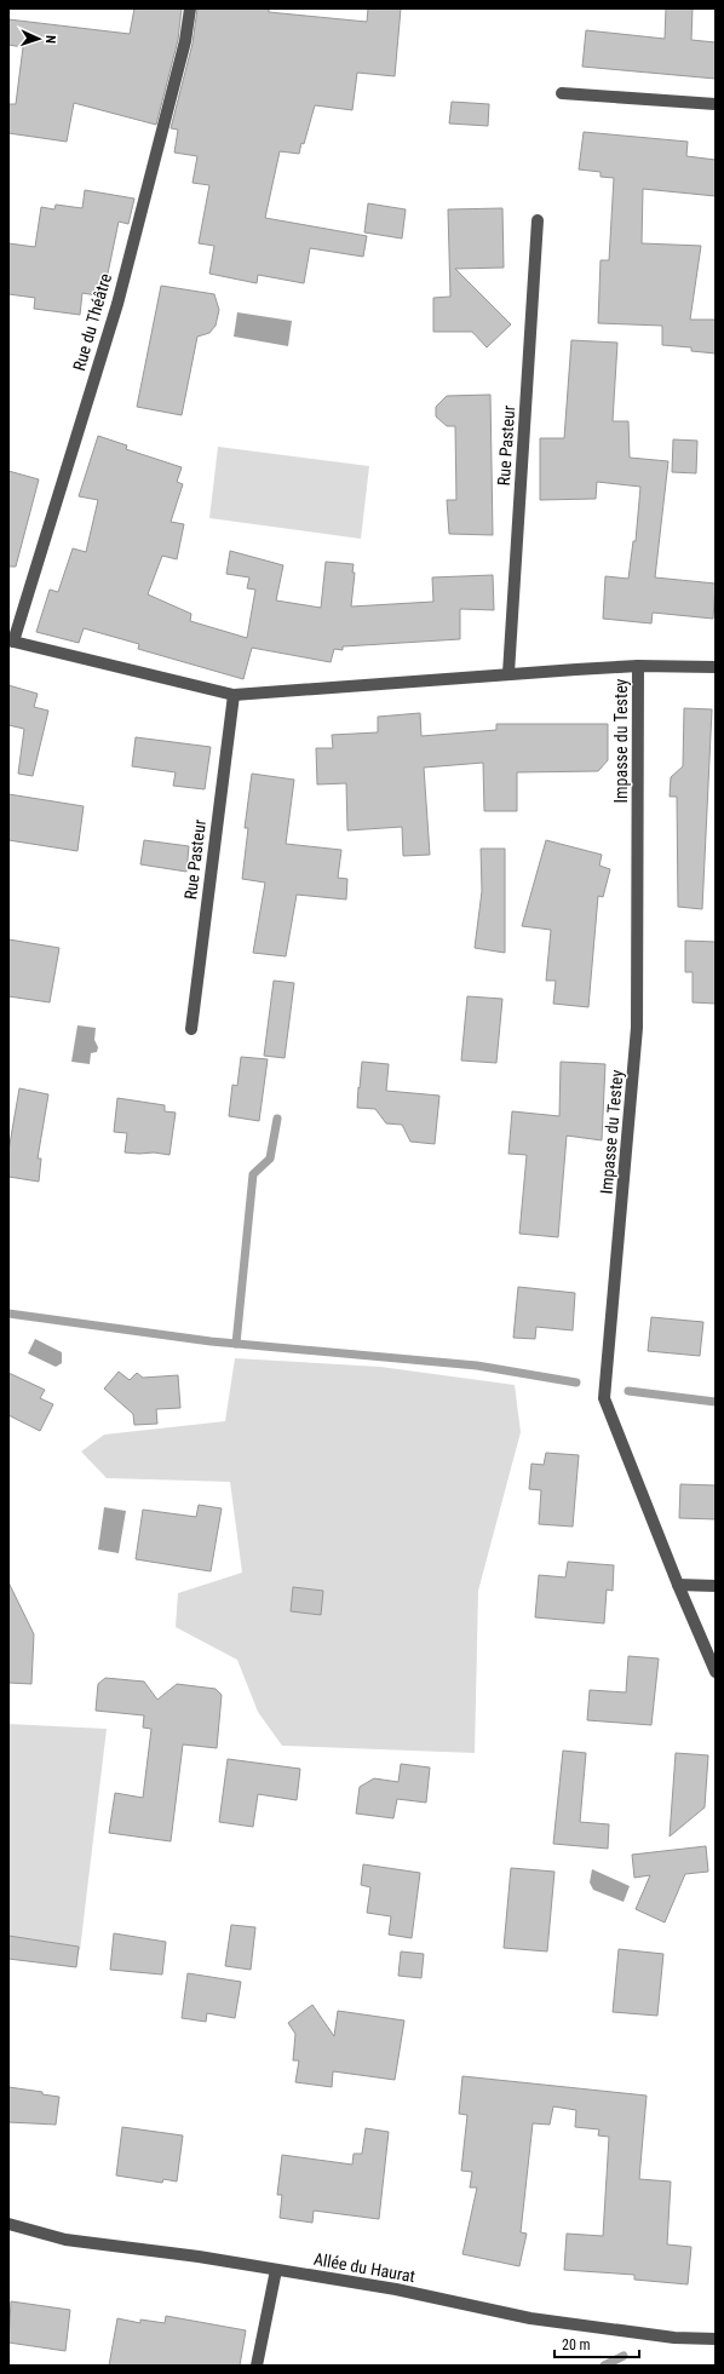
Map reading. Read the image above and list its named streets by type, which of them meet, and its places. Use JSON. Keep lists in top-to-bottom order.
{
  "streets": {
    "street": [
      "Rue du Théâtre",
      "Rue Pasteur",
      "Impasse du Testey",
      "Allée du Haurat"
    ]
  },
  "scale_bar": "20 m",
  "north": "right"
}
